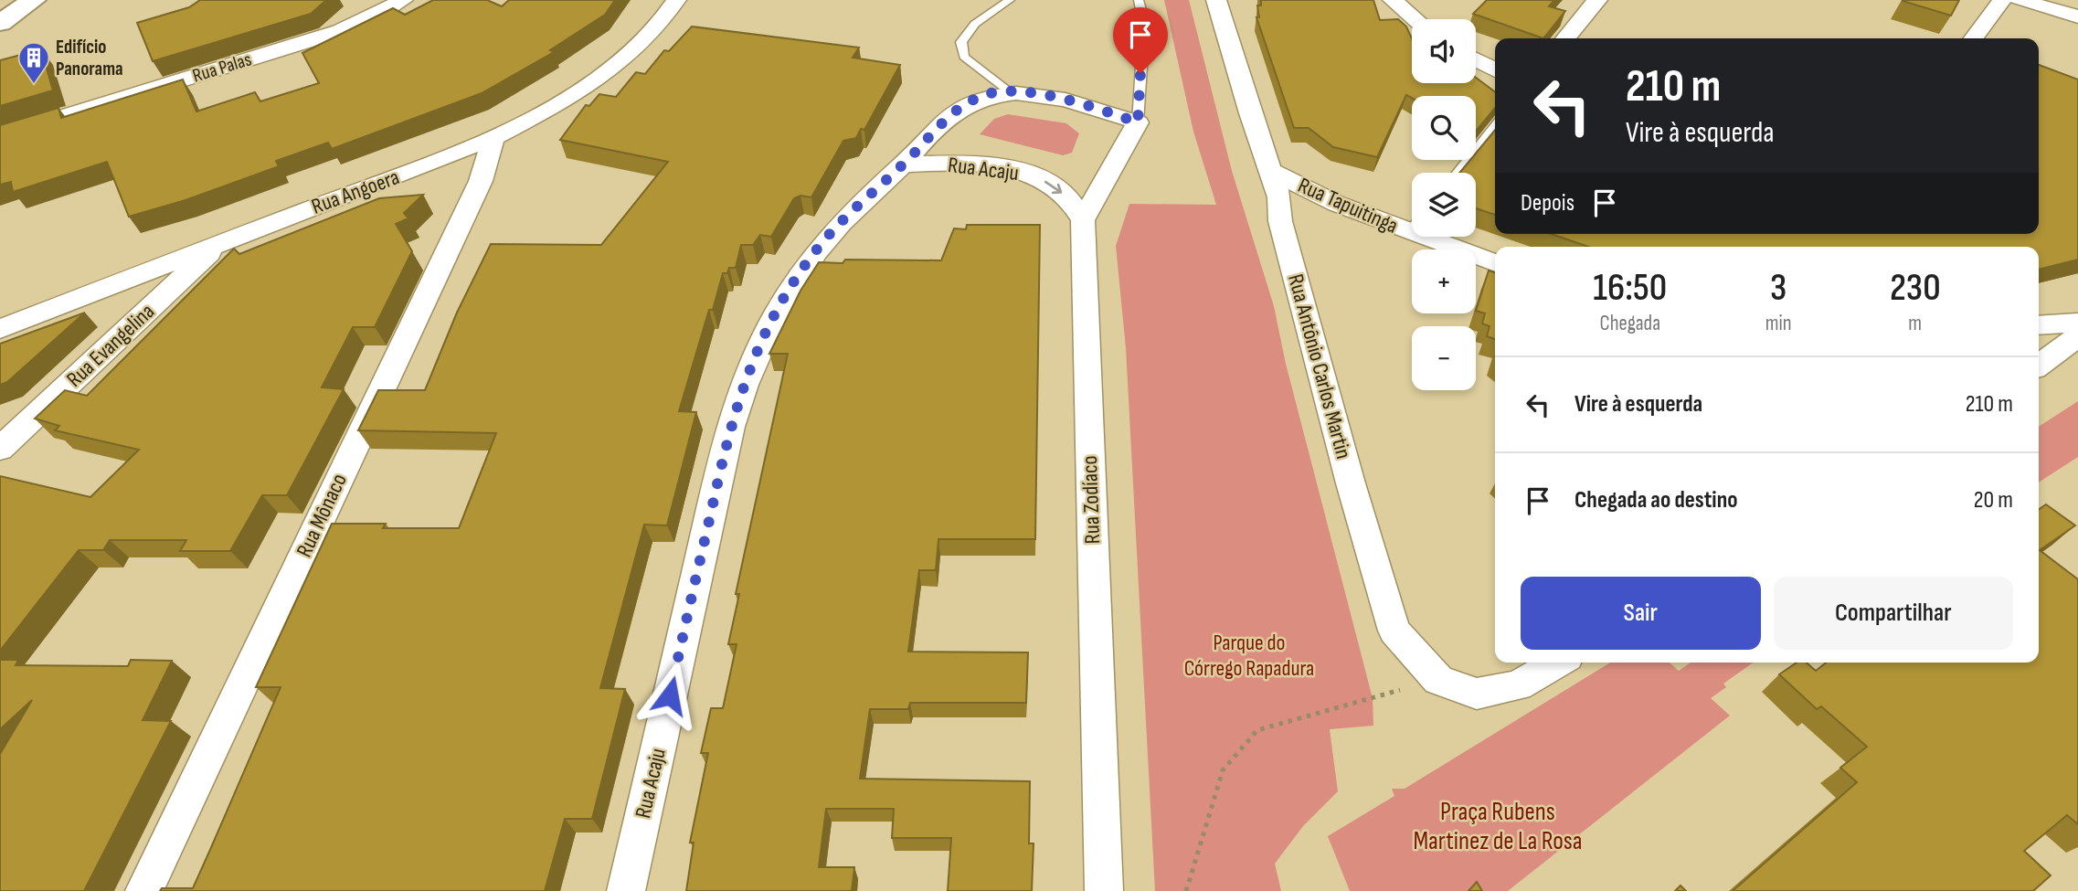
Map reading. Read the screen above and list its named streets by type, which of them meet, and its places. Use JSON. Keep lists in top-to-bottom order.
{
  "streets": {
    "street": [
      "Rua Palas",
      "Rua Acaju",
      "Rua Angoera",
      "Rua Tapuitinga",
      "Rua Evangelina",
      "Rua Antônio Carlos Martin",
      "Rua Zodíaco",
      "Rua Mônaco"
    ]
  },
  "crossings": [
    ["Rua Acaju", "Rua Zodíaco"],
    ["Rua Angoera", "Rua Evangelina"],
    ["Rua Angoera", "Rua Mônaco"],
    ["Rua Tapuitinga", "Rua Antônio Carlos Martin"]
  ],
  "parks": ["Parque do Córrego Rapadura", "Praça Rubens Martinez de La Rosa"],
  "places": {
    "building": ["Edifício Panorama"]
  },
  "page": {
    "map_buttons": ["+", "−"],
    "turn": ["210 m", "Vire à esquerda"],
    "then": "Depois",
    "eta": [
      "16:50",
      "Chegada",
      "3",
      "min",
      "230",
      "m"
    ],
    "list": [
      {
        "name": "Vire à esquerda",
        "value": "210 m"
      },
      {
        "name": "Chegada ao destino",
        "value": "20 m"
      }
    ],
    "buttons": ["Sair", "Compartilhar"]
  }
}
